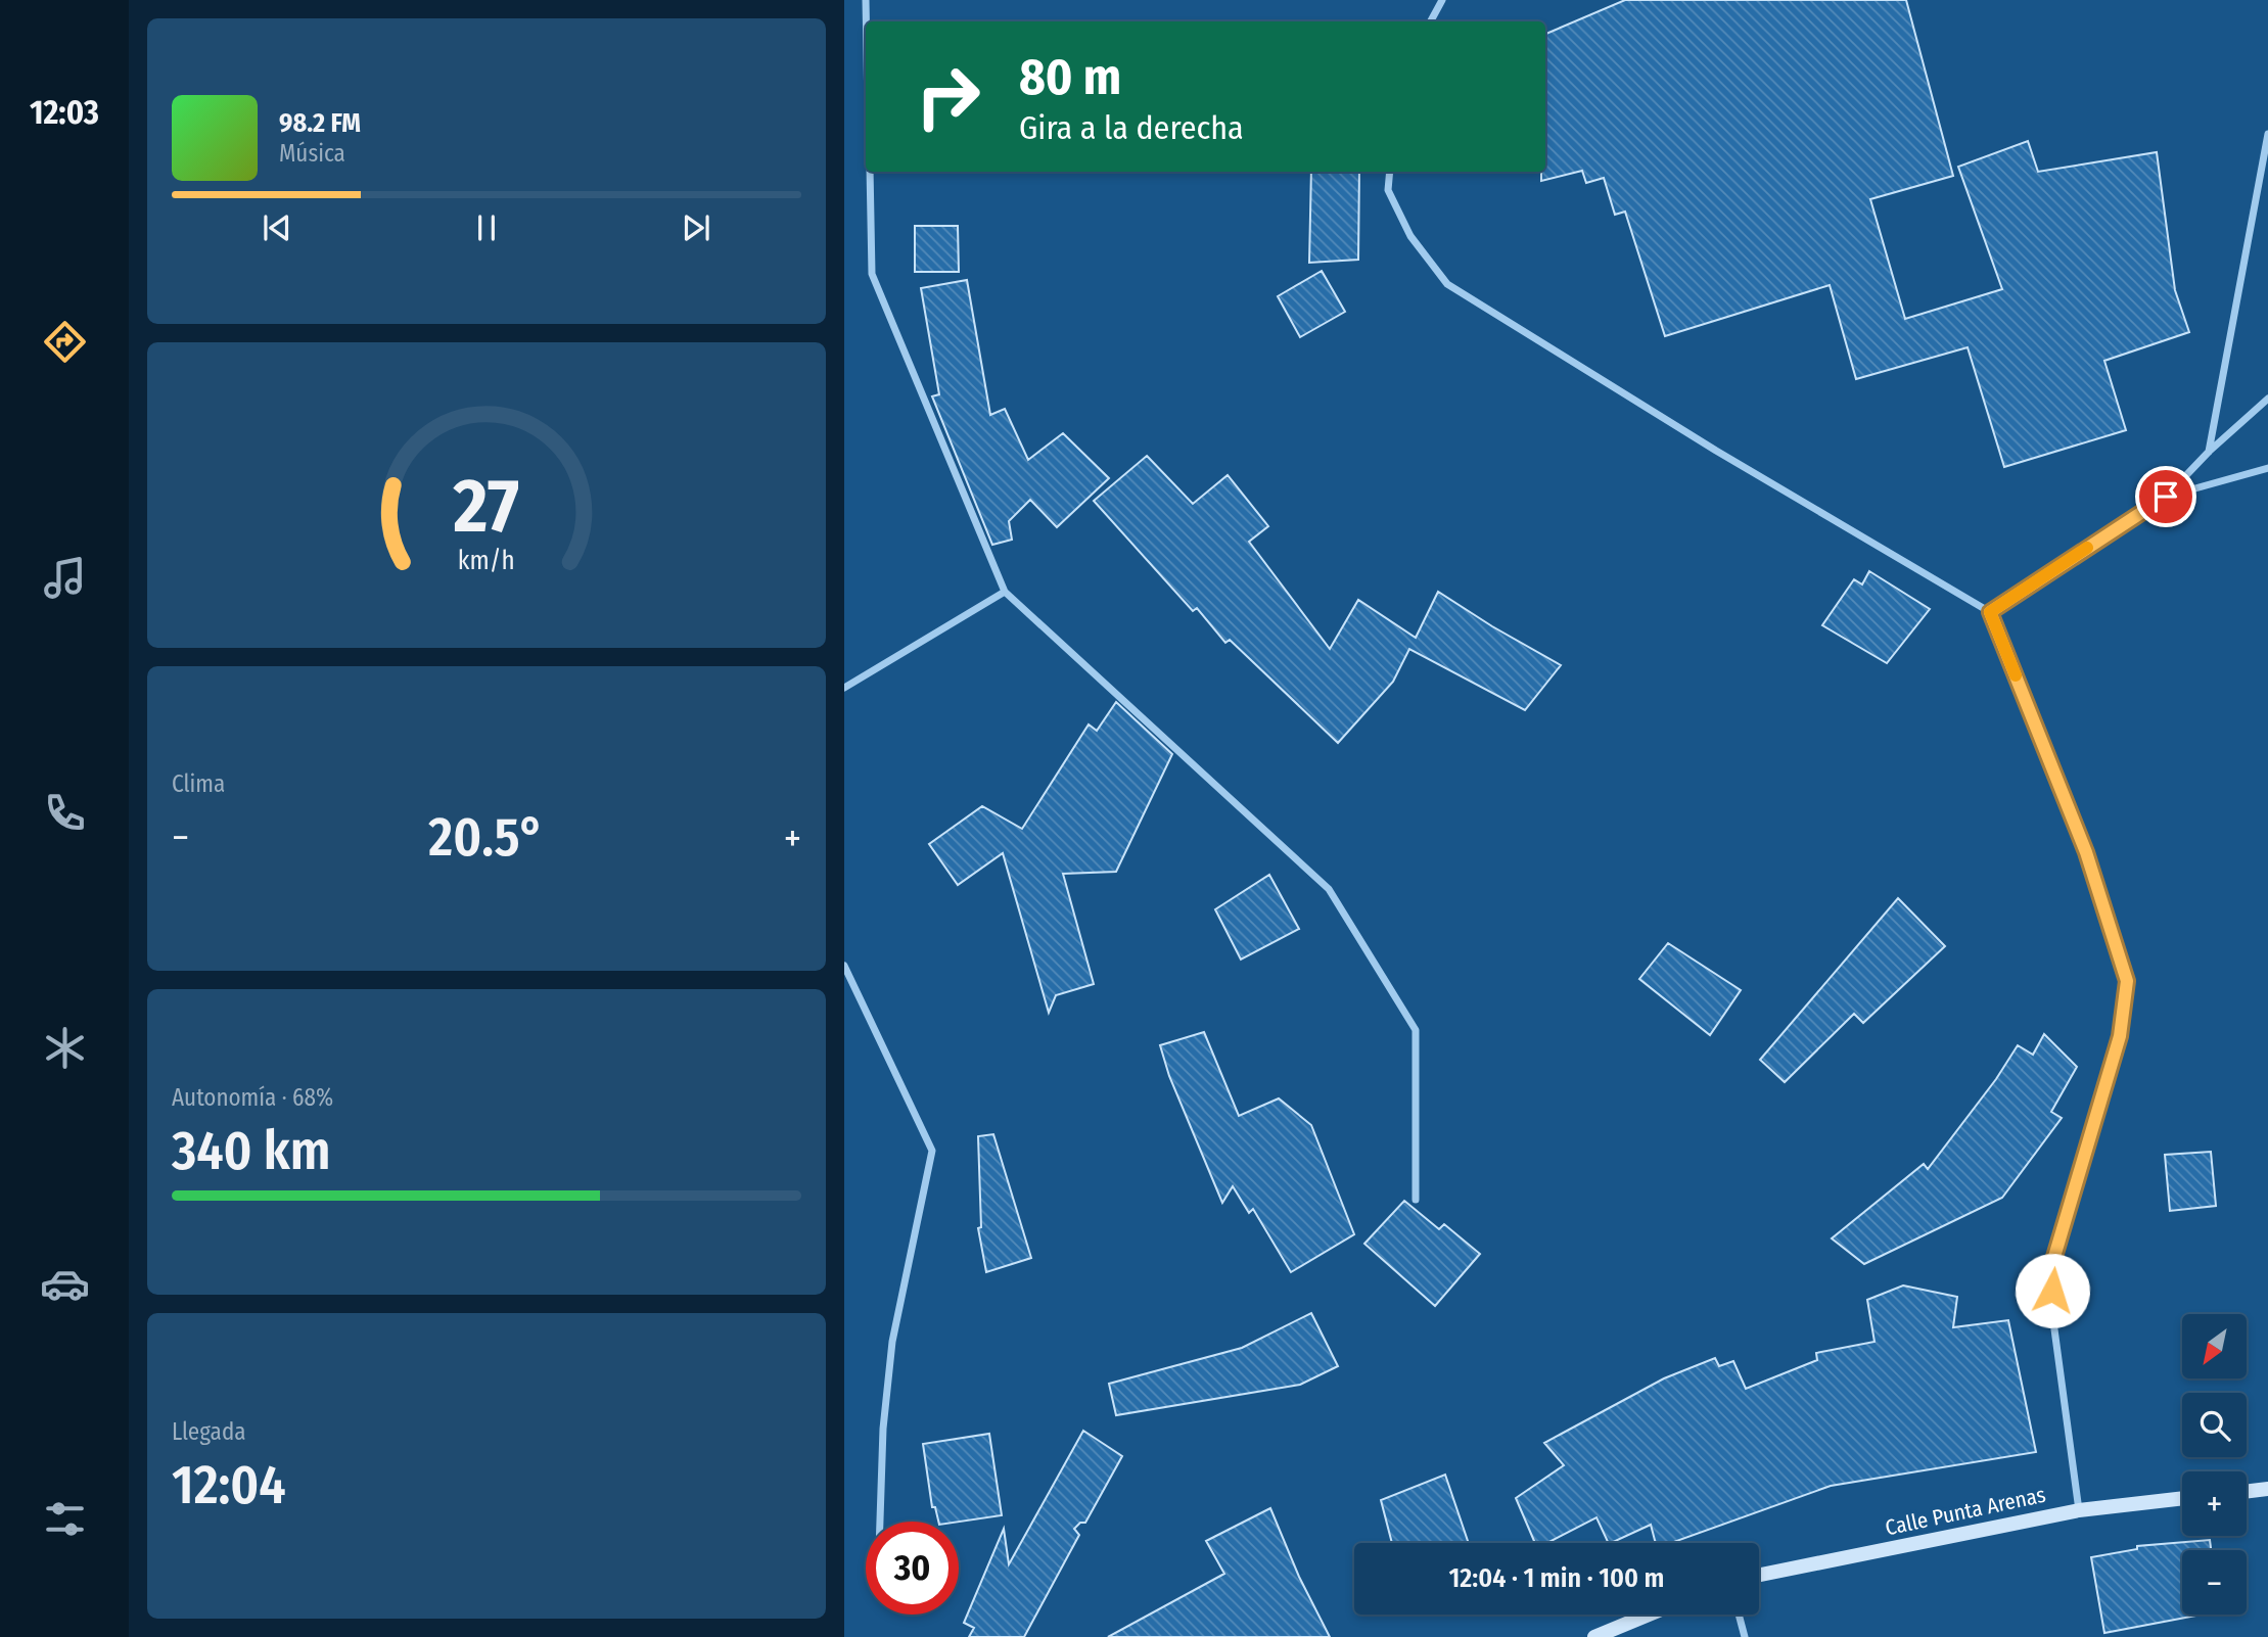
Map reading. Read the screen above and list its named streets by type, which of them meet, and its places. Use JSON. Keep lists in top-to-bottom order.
{
  "streets": {
    "street": ["Calle Punta Arenas"]
  },
  "north": "bottom left",
  "page": {
    "tabs": "12:03",
    "turn": ["80 m", "Gira a la derecha"],
    "song": ["98.2 FM", "Música"],
    "tile": [
      "Clima",
      ["Autonomía · 68%", "340 km"],
      ["Llegada", "12:04"]
    ],
    "heat": ["−", "20.5°", "+"],
    "map_buttons": ["+", "−"],
    "limit": "30",
    "trip": "12:04 · 1 min · 100 m",
    "gauge": ["27", "km/h"]
  }
}
